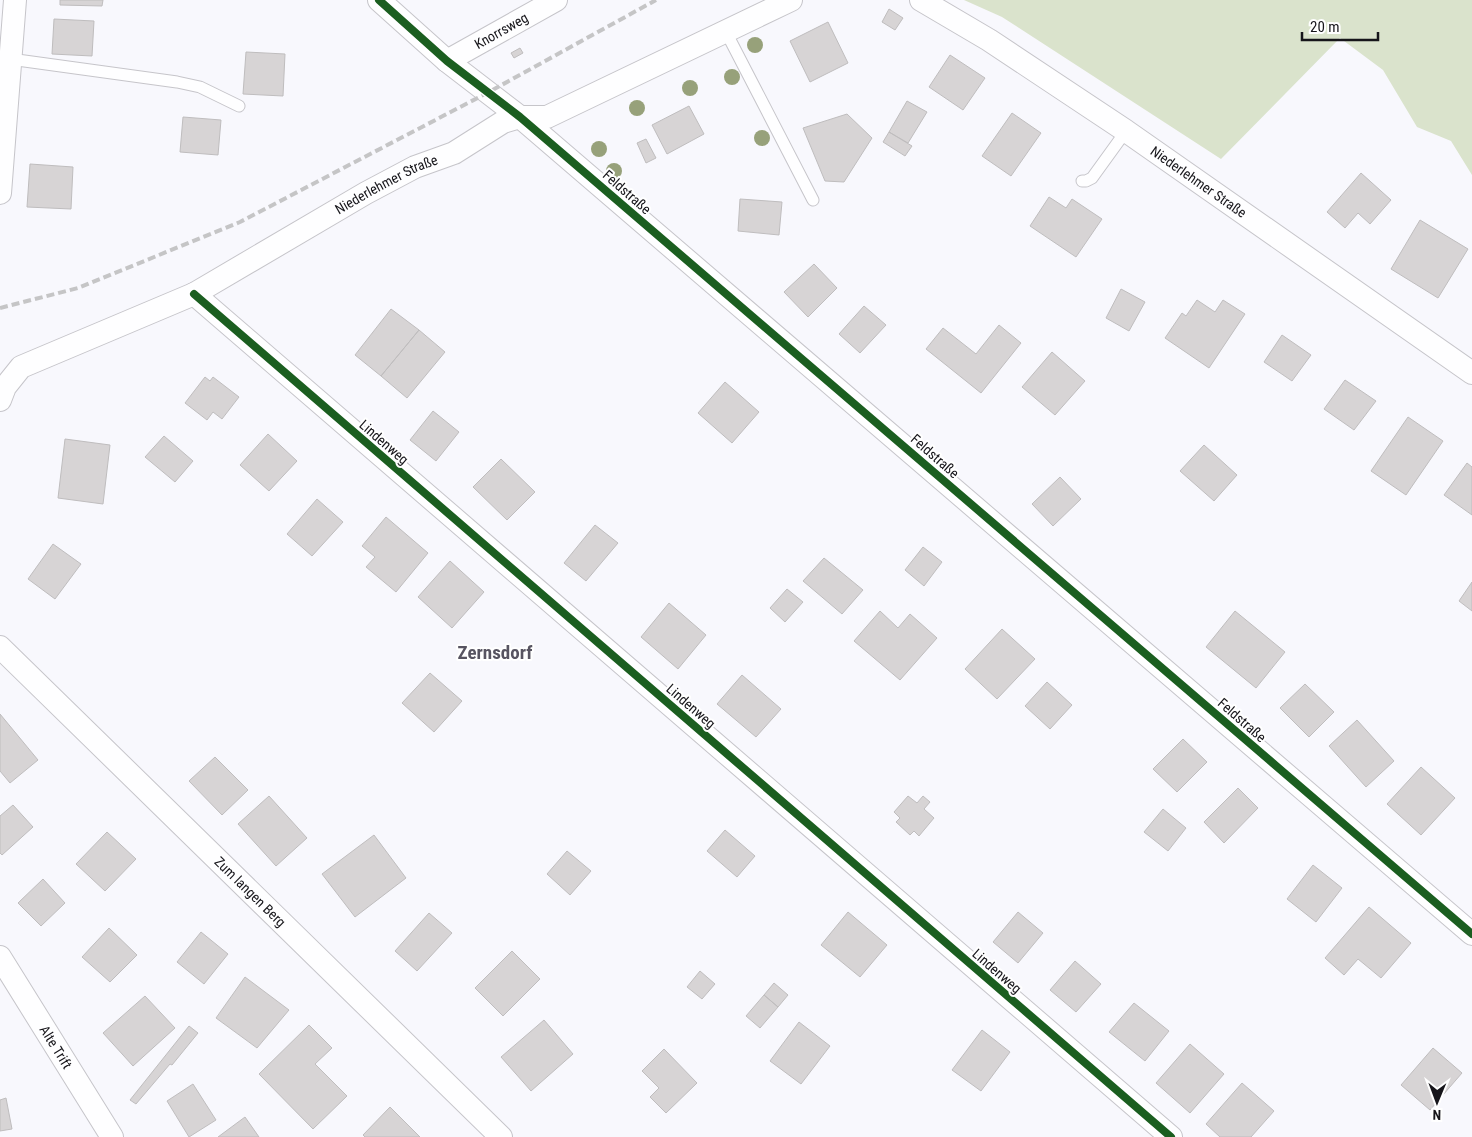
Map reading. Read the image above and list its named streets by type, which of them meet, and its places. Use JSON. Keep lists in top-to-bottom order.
{
  "streets": {
    "street": [
      "Knorrsweg",
      "Niederlehmer Straße",
      "Feldstraße",
      "Lindenweg",
      "Zum langen Berg",
      "Alte Trift"
    ]
  },
  "crossings": [
    ["Knorrsweg", "Feldstraße"],
    ["Niederlehmer Straße", "Feldstraße"],
    ["Niederlehmer Straße", "Lindenweg"]
  ],
  "districts": ["Zernsdorf"],
  "scale_bar": "20 m",
  "north": "bottom"
}
